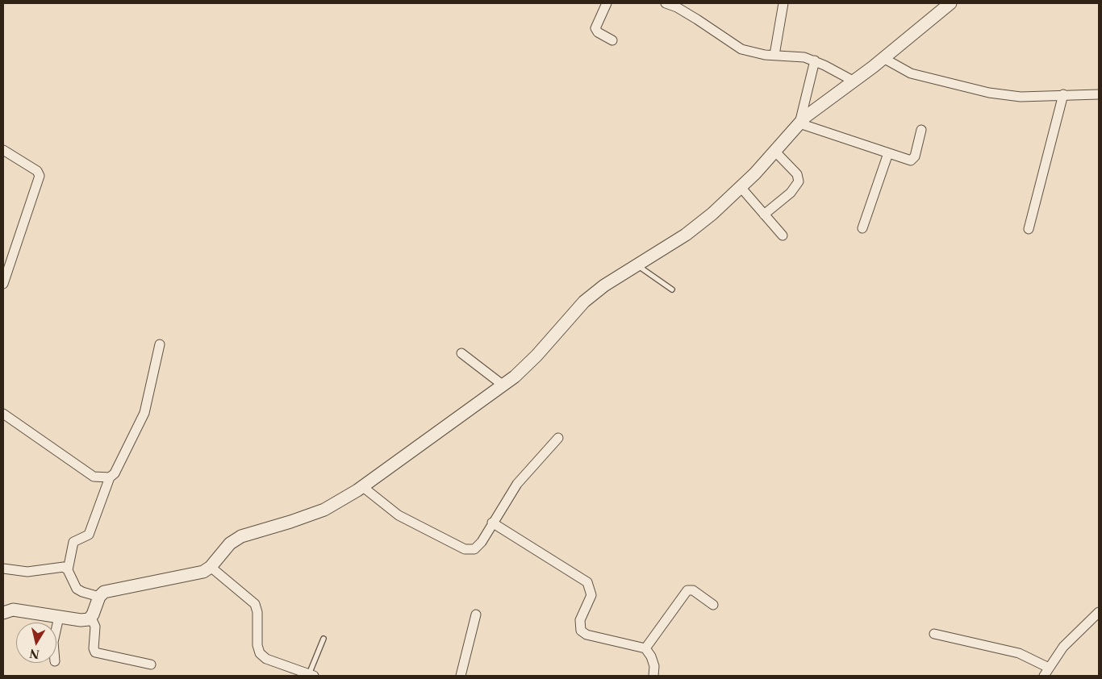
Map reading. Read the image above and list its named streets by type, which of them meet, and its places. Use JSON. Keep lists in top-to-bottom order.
{
  "north": "bottom"
}
